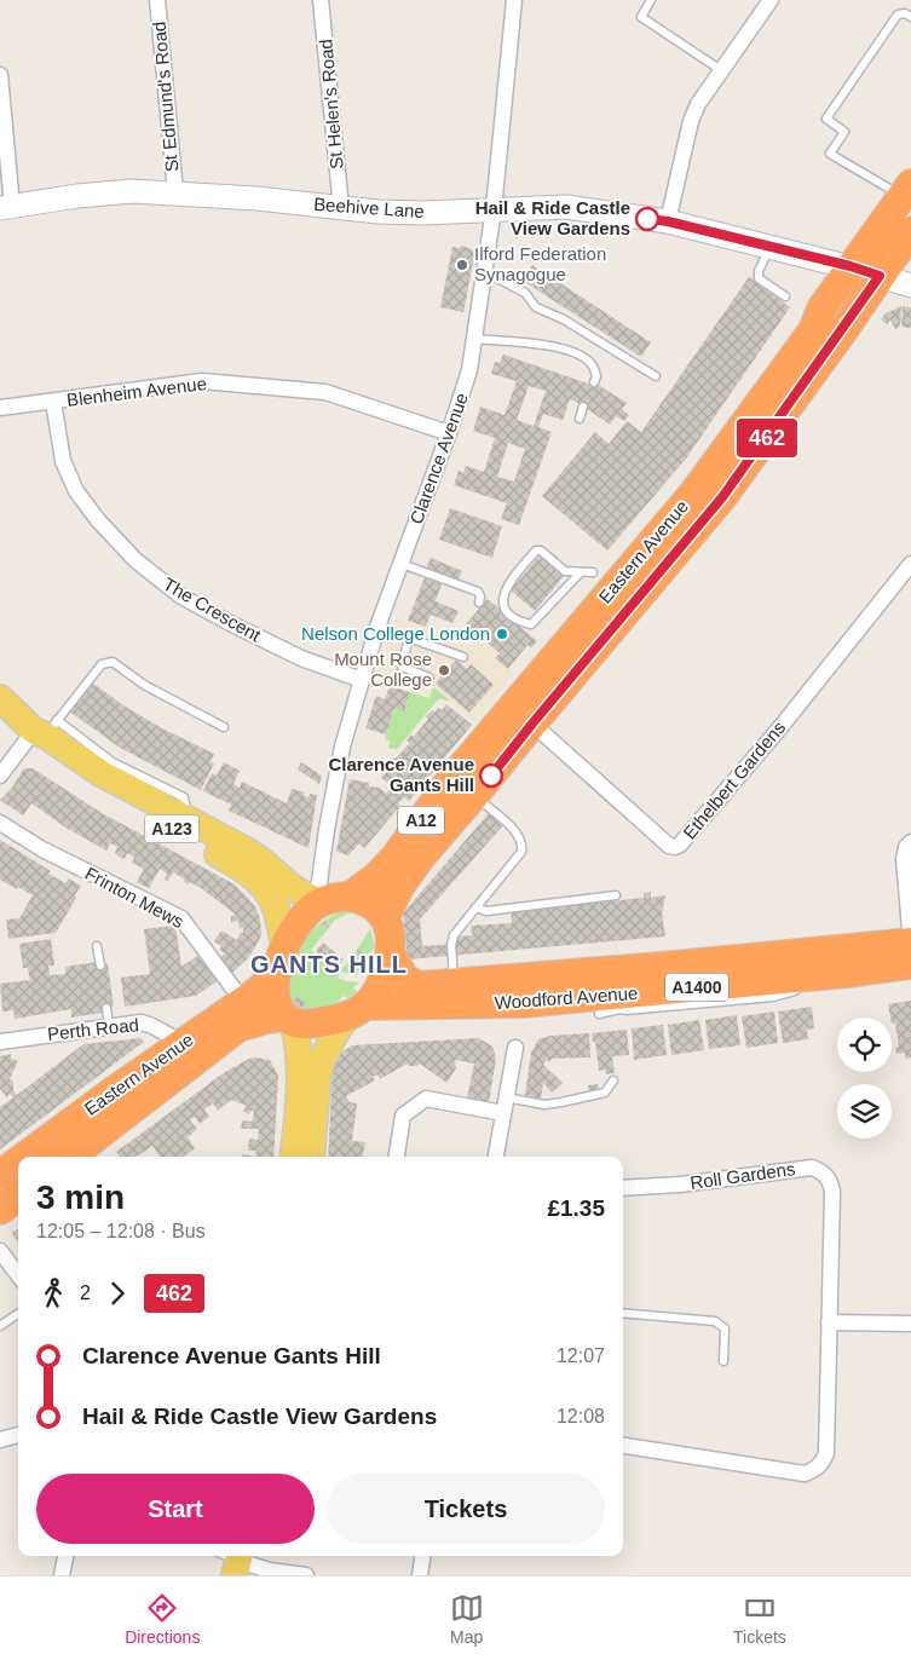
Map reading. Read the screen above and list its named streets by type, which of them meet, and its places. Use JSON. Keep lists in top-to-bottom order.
{
  "streets": {
    "highway": [
      "Eastern Avenue",
      "A12",
      "A1400",
      "Woodford Avenue"
    ],
    "main road": ["Beehive Lane", "A123"],
    "street": [
      "St Edmund's Road",
      "St Helen's Road",
      "Blenheim Avenue",
      "Clarence Avenue",
      "The Crescent",
      "Ethelbert Gardens",
      "Frinton Mews",
      "Perth Road",
      "Roll Gardens"
    ]
  },
  "crossings": [
    ["St Edmund's Road", "Beehive Lane"],
    ["St Helen's Road", "Beehive Lane"],
    ["Beehive Lane", "Clarence Avenue"],
    ["Beehive Lane", "Eastern Avenue"],
    ["Beehive Lane", "A12"],
    ["Blenheim Avenue", "Clarence Avenue"],
    ["Blenheim Avenue", "The Crescent"],
    ["Clarence Avenue", "Eastern Avenue"],
    ["Clarence Avenue", "The Crescent"],
    ["Clarence Avenue", "A12"],
    ["Clarence Avenue", "A123"],
    ["Clarence Avenue", "Woodford Avenue"],
    ["Eastern Avenue", "Ethelbert Gardens"],
    ["Eastern Avenue", "A12"],
    ["Eastern Avenue", "A123"],
    ["Eastern Avenue", "Frinton Mews"],
    ["Eastern Avenue", "Woodford Avenue"],
    ["Eastern Avenue", "Perth Road"],
    ["A12", "A123"],
    ["A12", "Woodford Avenue"],
    ["A123", "Woodford Avenue"]
  ],
  "districts": ["GANTS HILL"],
  "places": [
    "Hail & Ride Castle View Gardens",
    "Ilford Federation Synagogue",
    "Nelson College London",
    "Mount Rose College",
    "Clarence Avenue Gants Hill"
  ],
  "lines": ["bus line 462"],
  "page": {
    "on_map": "462",
    "heading": ["3 min", "12:05 – 12:08 · Bus", "£1.35"],
    "legs": ["2", "462"],
    "list": [
      {
        "name": "Clarence Avenue Gants Hill",
        "value": "12:07"
      },
      {
        "name": "Hail & Ride Castle View Gardens",
        "value": "12:08"
      }
    ],
    "buttons": ["Start", "Tickets"],
    "tabs": ["Directions", "Map", "Tickets"]
  }
}
